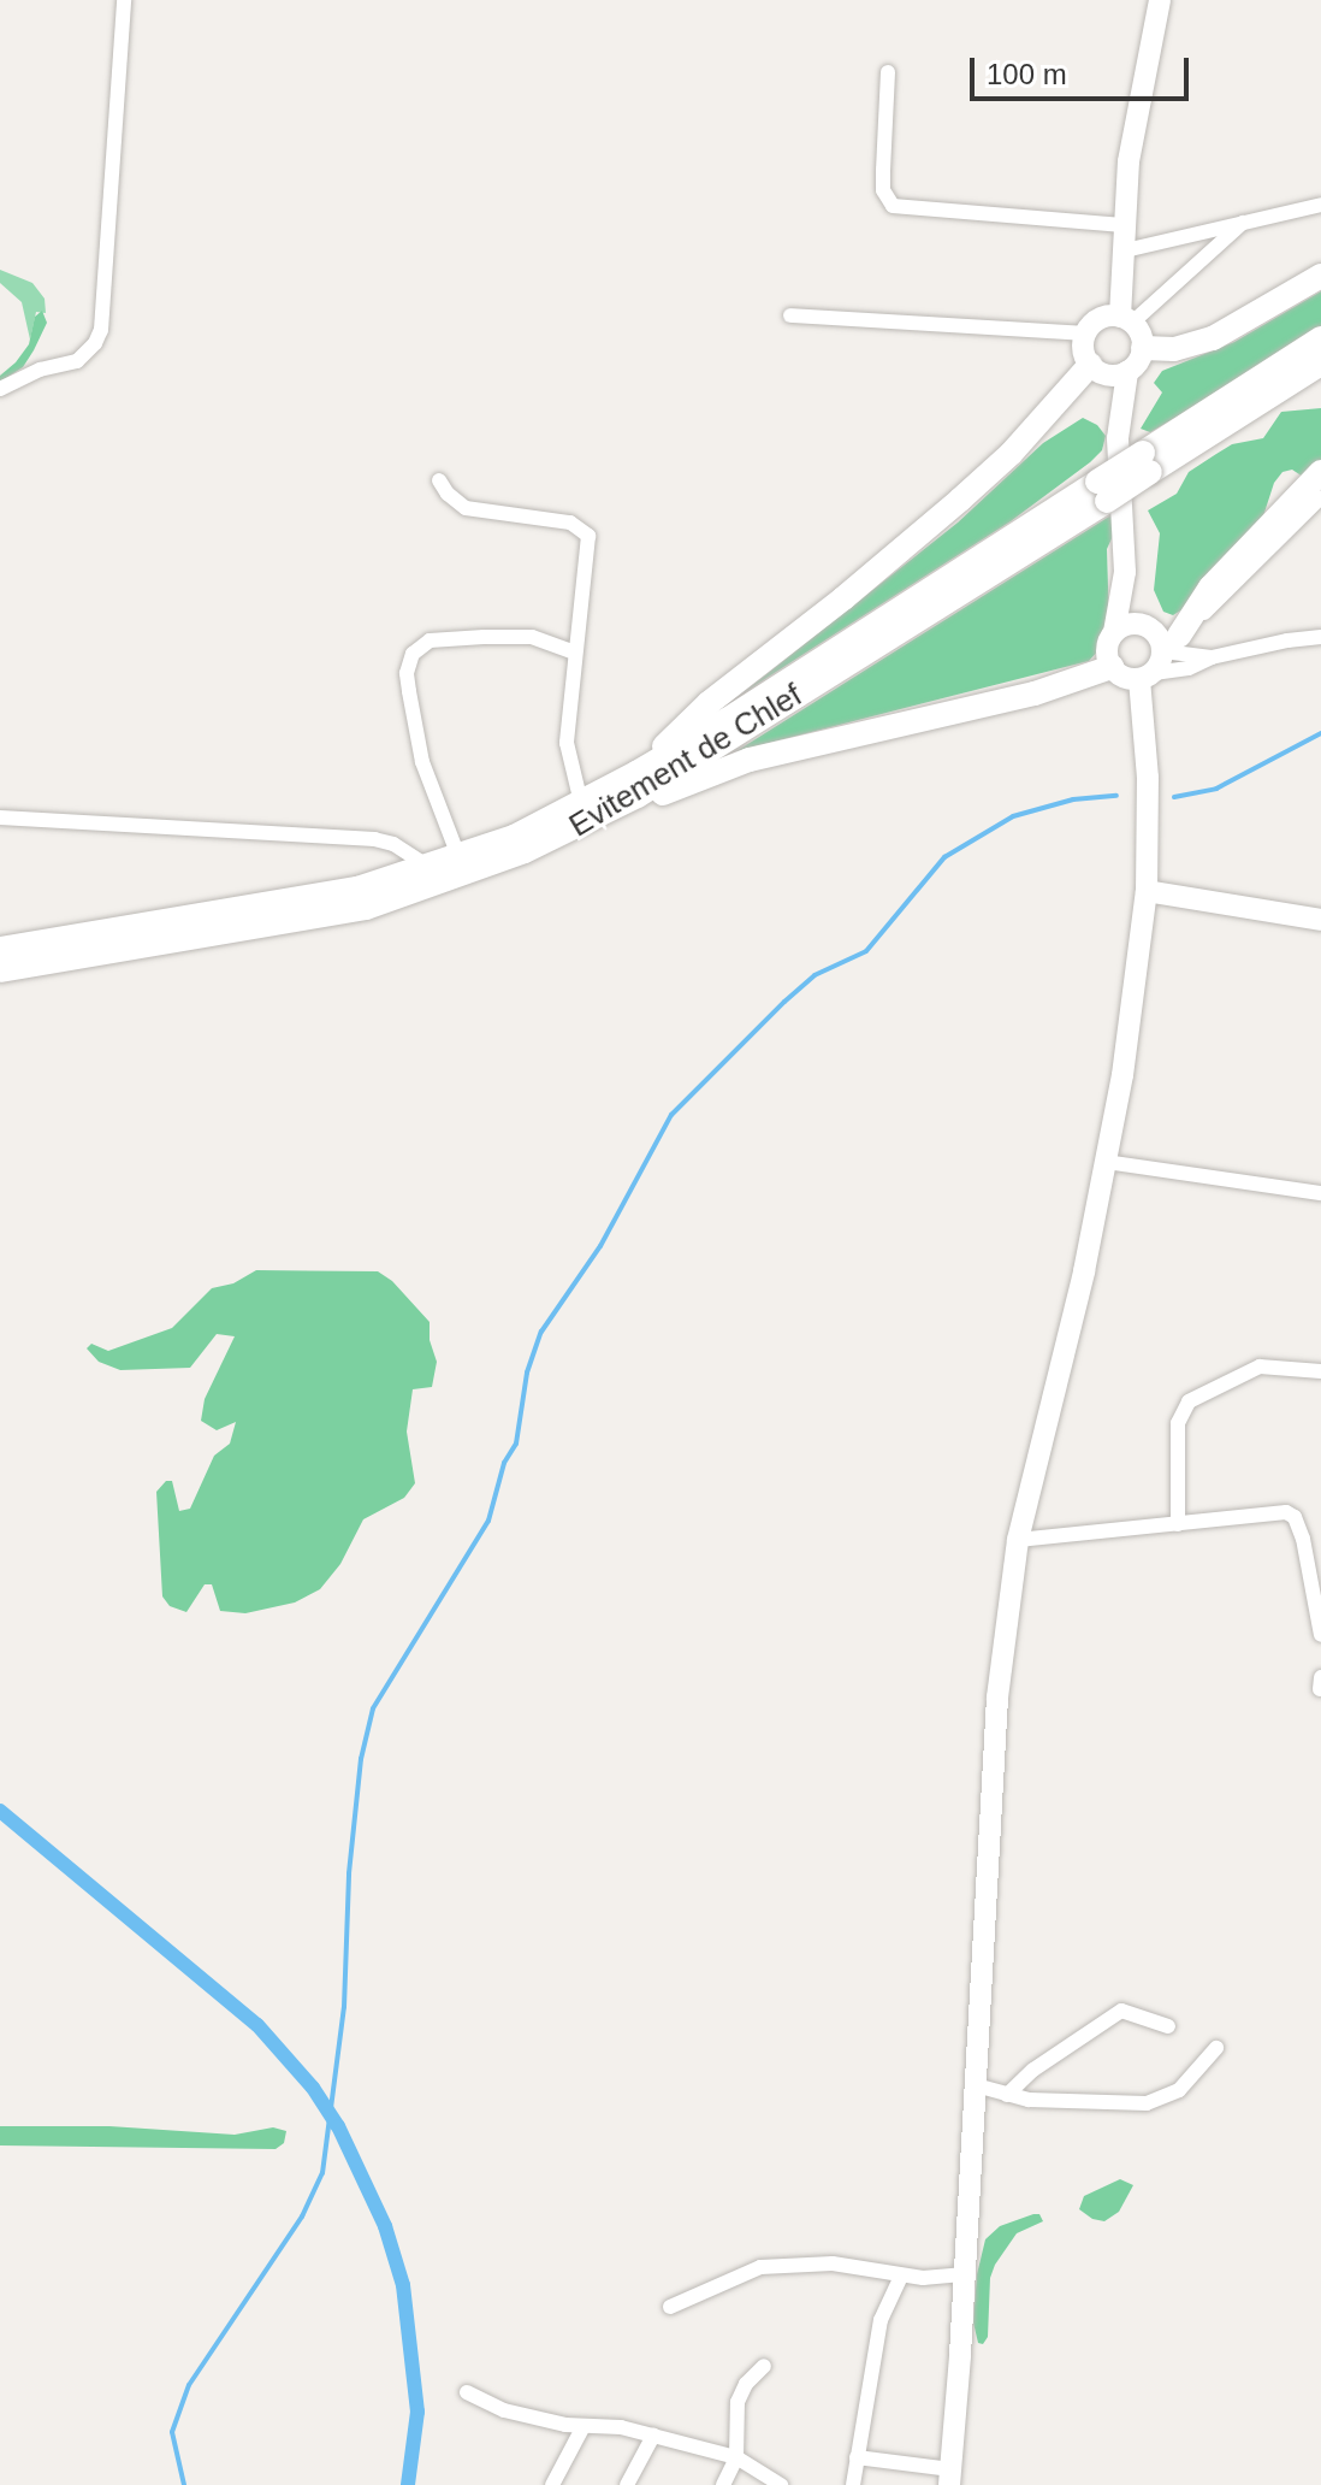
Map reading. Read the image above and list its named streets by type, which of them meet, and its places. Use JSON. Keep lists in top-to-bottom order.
{
  "streets": {
    "highway": ["Evitement de Chlef"]
  },
  "scale_bar": "100 m"
}
